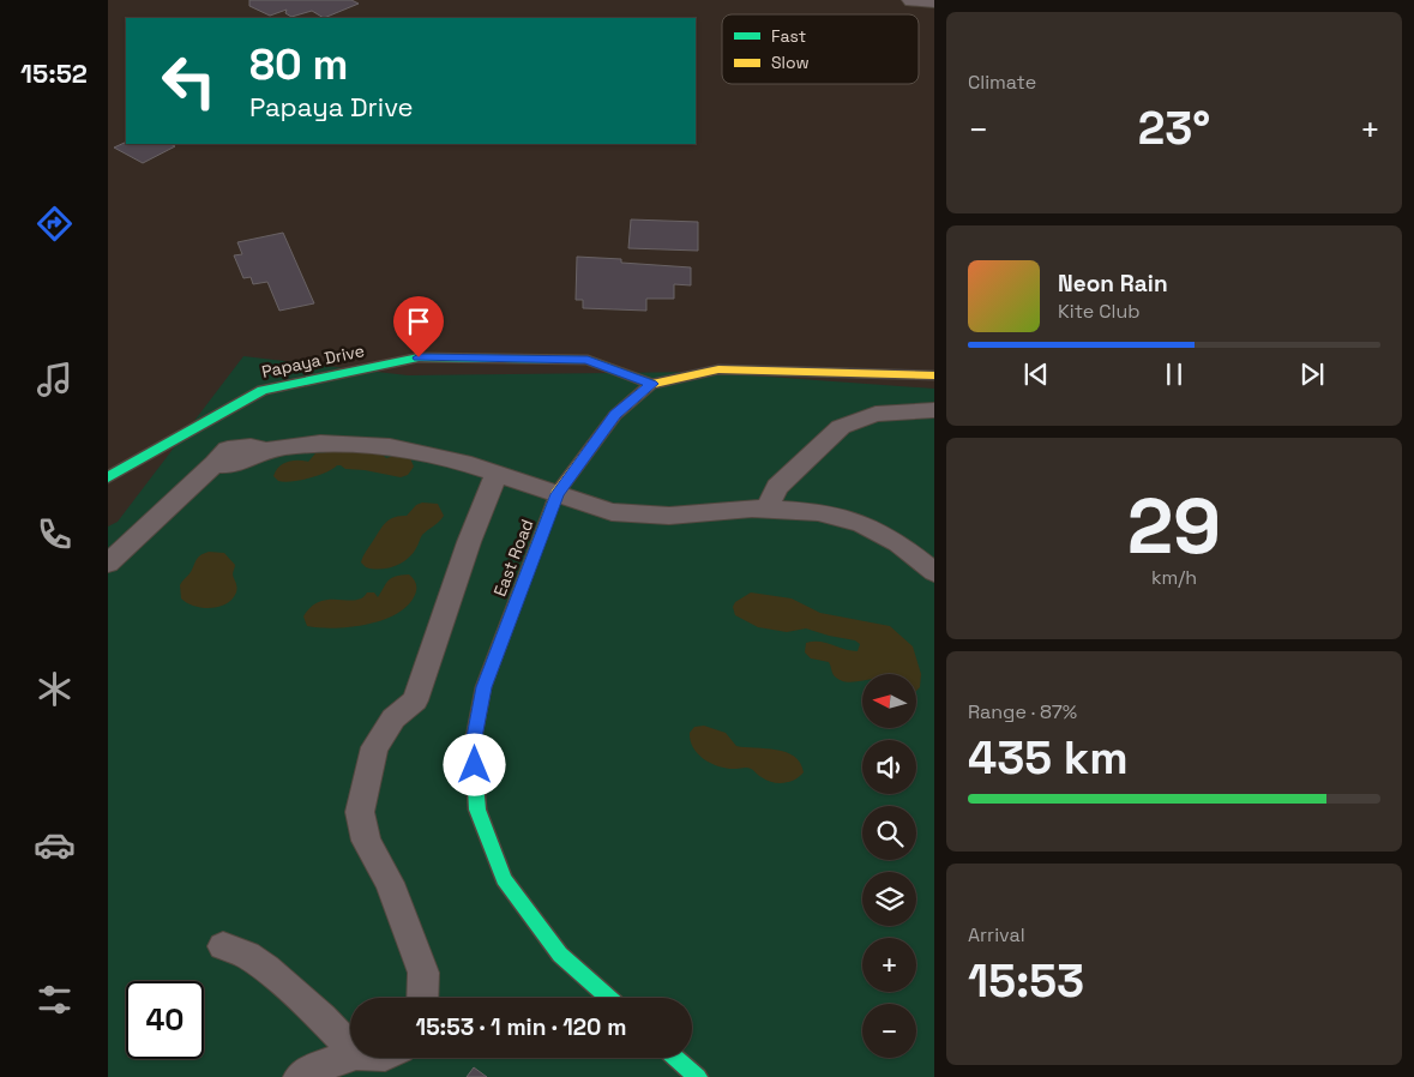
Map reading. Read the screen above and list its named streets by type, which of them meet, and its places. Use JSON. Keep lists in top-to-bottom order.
{
  "streets": {
    "street": ["Papaya Drive", "East Road"]
  },
  "crossings": [
    ["Papaya Drive", "East Road"]
  ],
  "legend": ["Fast", "Slow"],
  "north": "left",
  "page": {
    "tabs": "15:52",
    "tile": [
      "Climate",
      ["29", "km/h"],
      ["Range · 87%", "435 km"],
      ["Arrival", "15:53"]
    ],
    "turn": ["80 m", "Papaya Drive"],
    "heat": ["−", "23°", "+"],
    "song": ["Neon Rain", "Kite Club"],
    "map_buttons": ["+", "−"],
    "limit": "40",
    "trip": "15:53 · 1 min · 120 m"
  }
}
